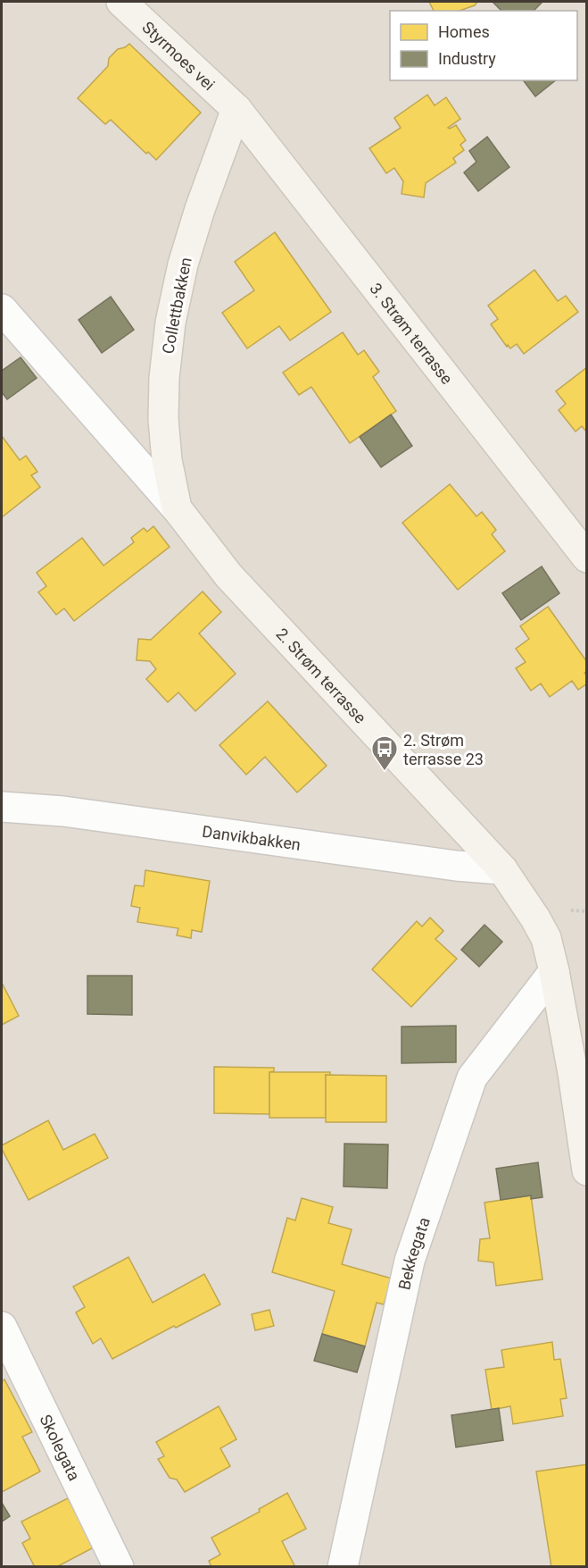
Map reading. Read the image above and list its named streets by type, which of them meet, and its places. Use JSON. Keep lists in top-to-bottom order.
{
  "streets": {
    "main road": [
      "Styrmoes vei",
      "Collettbakken",
      "3. Strøm terrasse",
      "2. Strøm terrasse"
    ],
    "street": ["Danvikbakken", "Bekkegata", "Skolegata"]
  },
  "crossings": [
    ["Styrmoes vei", "Collettbakken"],
    ["Styrmoes vei", "3. Strøm terrasse"],
    ["Collettbakken", "3. Strøm terrasse"],
    ["Collettbakken", "2. Strøm terrasse"],
    ["2. Strøm terrasse", "Danvikbakken"],
    ["2. Strøm terrasse", "Bekkegata"]
  ],
  "places": {
    "bus stop": ["2. Strøm terrasse 23"]
  },
  "legend": ["Homes", "Industry"]
}
